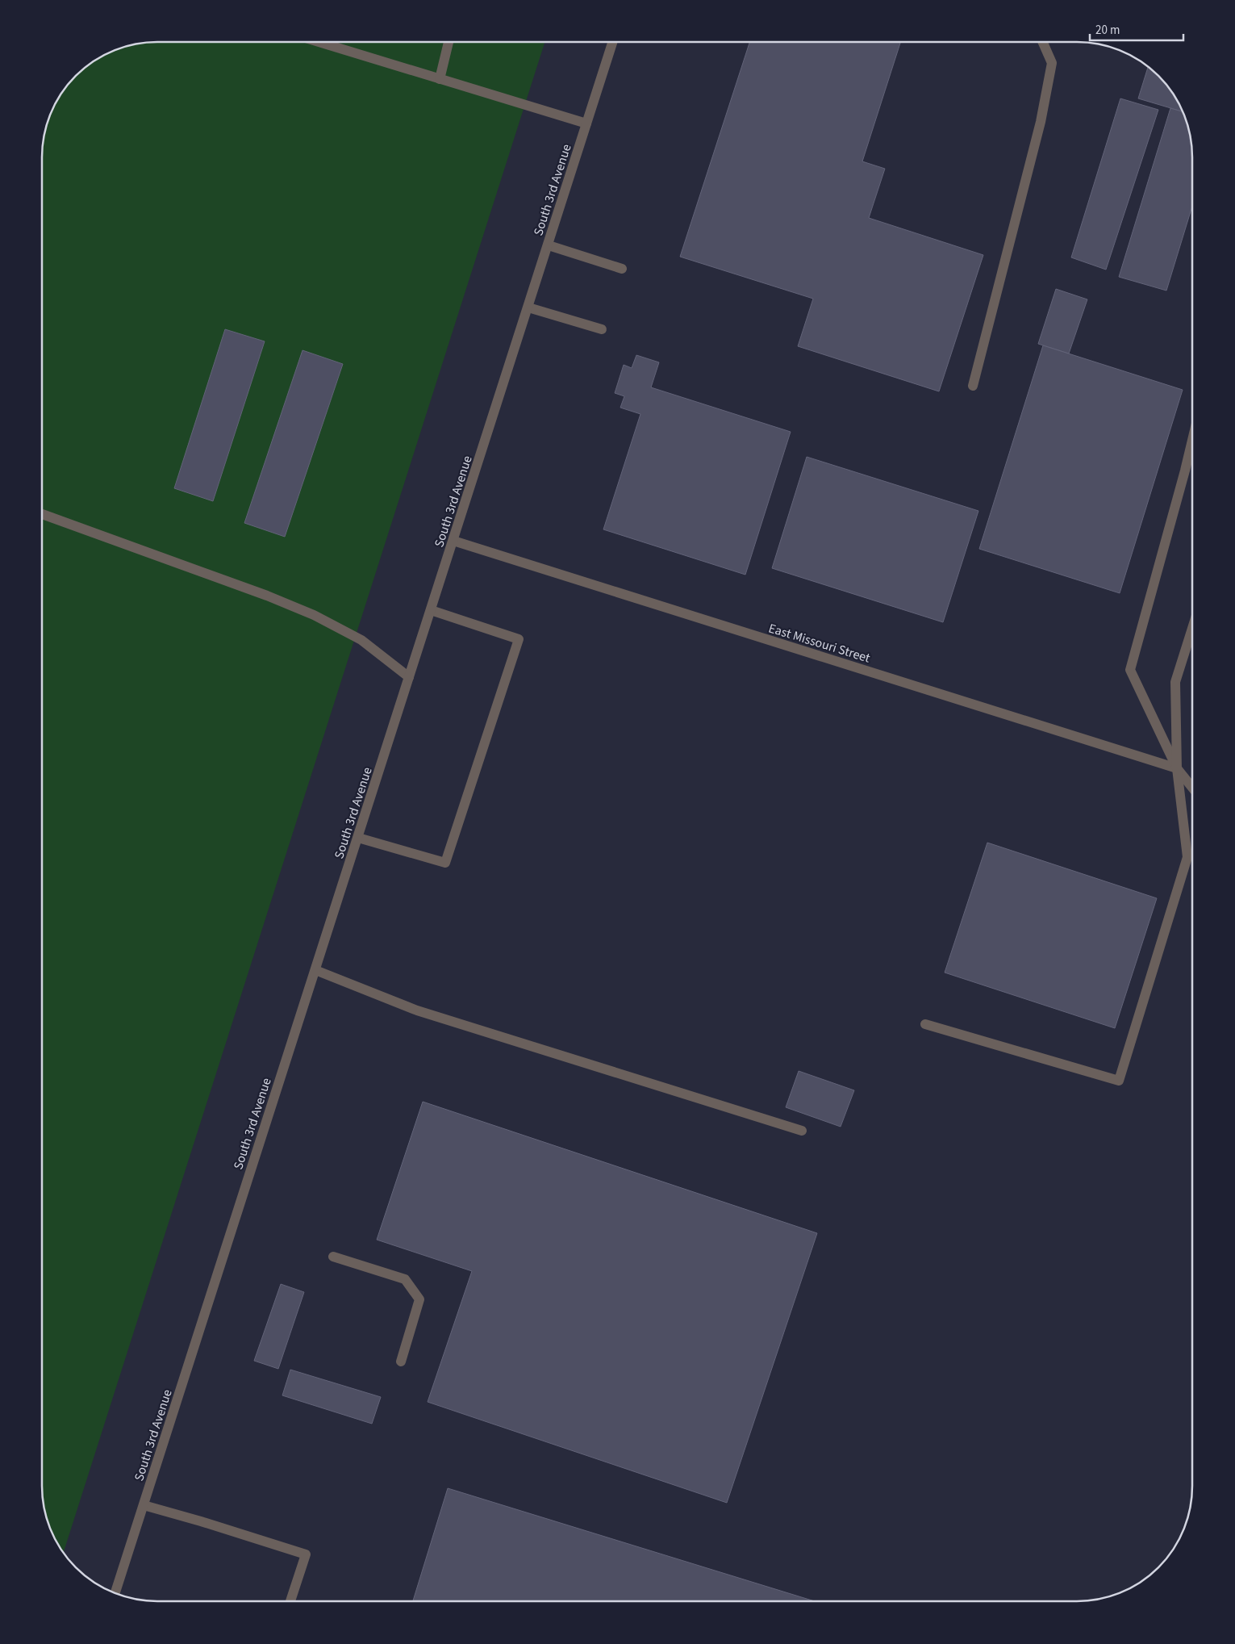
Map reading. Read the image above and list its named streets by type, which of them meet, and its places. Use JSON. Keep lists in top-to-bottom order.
{
  "streets": {
    "street": ["South 3rd Avenue", "East Missouri Street"]
  },
  "crossings": [
    ["South 3rd Avenue", "East Missouri Street"]
  ],
  "scale_bar": "20 m"
}
